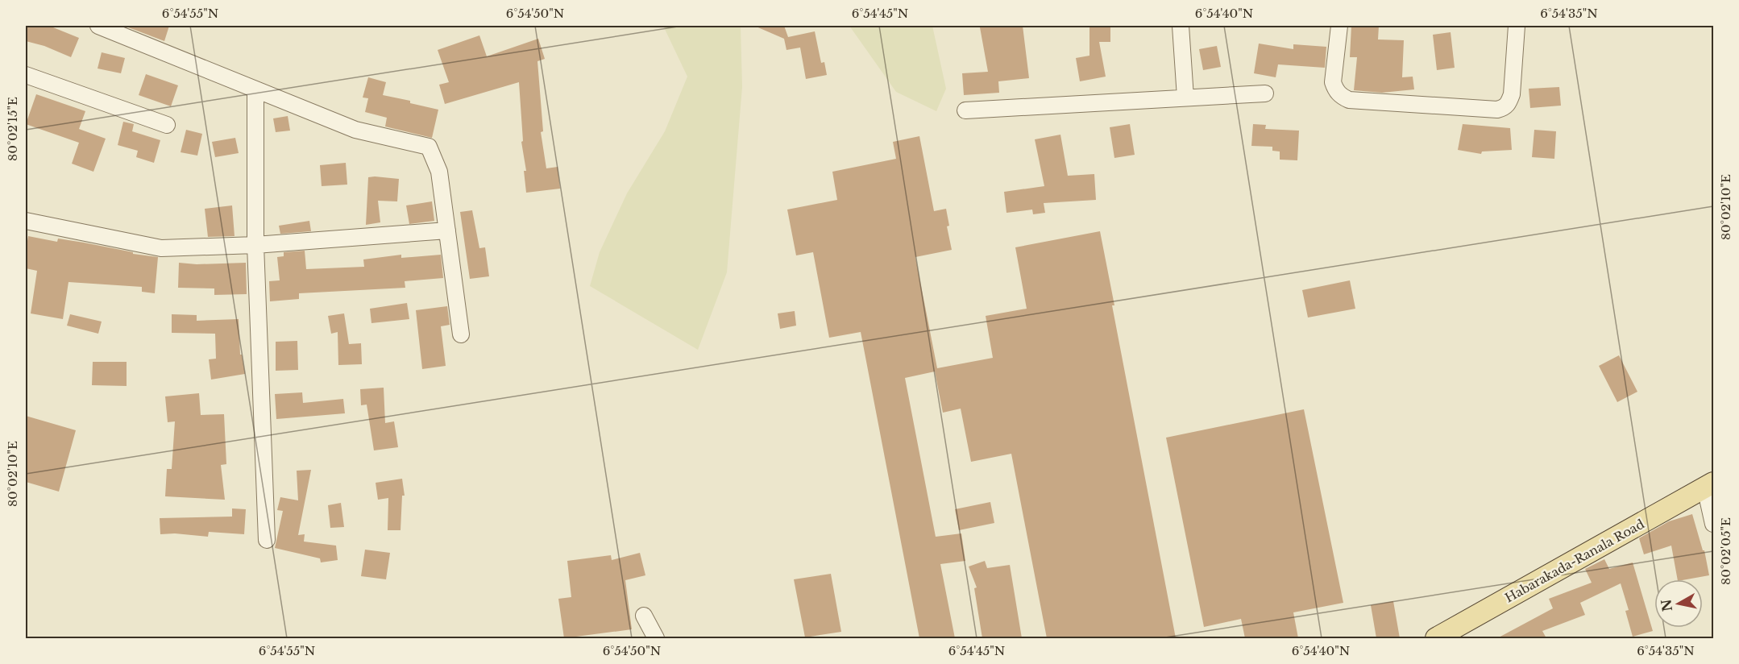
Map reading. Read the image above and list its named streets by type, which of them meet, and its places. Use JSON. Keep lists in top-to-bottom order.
{
  "streets": {
    "main road": ["Habarakada-Ranala Road"]
  },
  "north": "left",
  "coordinates": [
    "6°54'55\"N",
    "6°54'50\"N",
    "6°54'45\"N",
    "6°54'40\"N",
    "6°54'35\"N",
    "80°02'15\"E",
    "80°02'10\"E",
    "80°02'05\"E"
  ]
}
